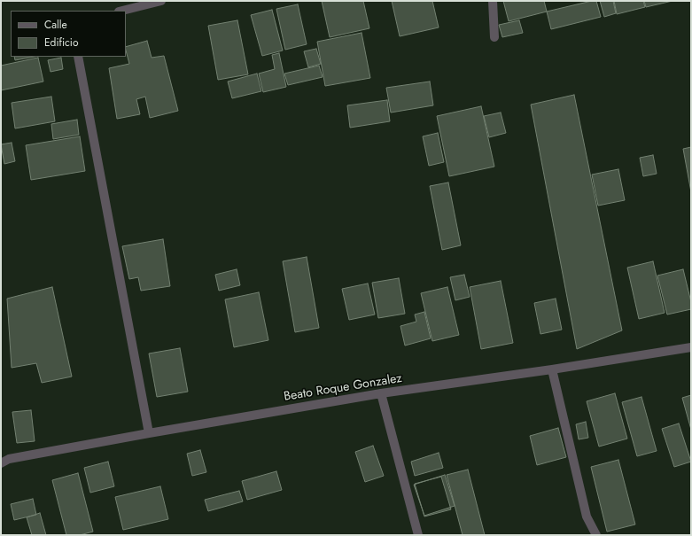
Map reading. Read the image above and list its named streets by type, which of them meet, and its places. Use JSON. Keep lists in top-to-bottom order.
{
  "streets": {
    "street": ["Beato Roque Gonzalez"]
  },
  "legend": ["Calle", "Edificio"]
}
